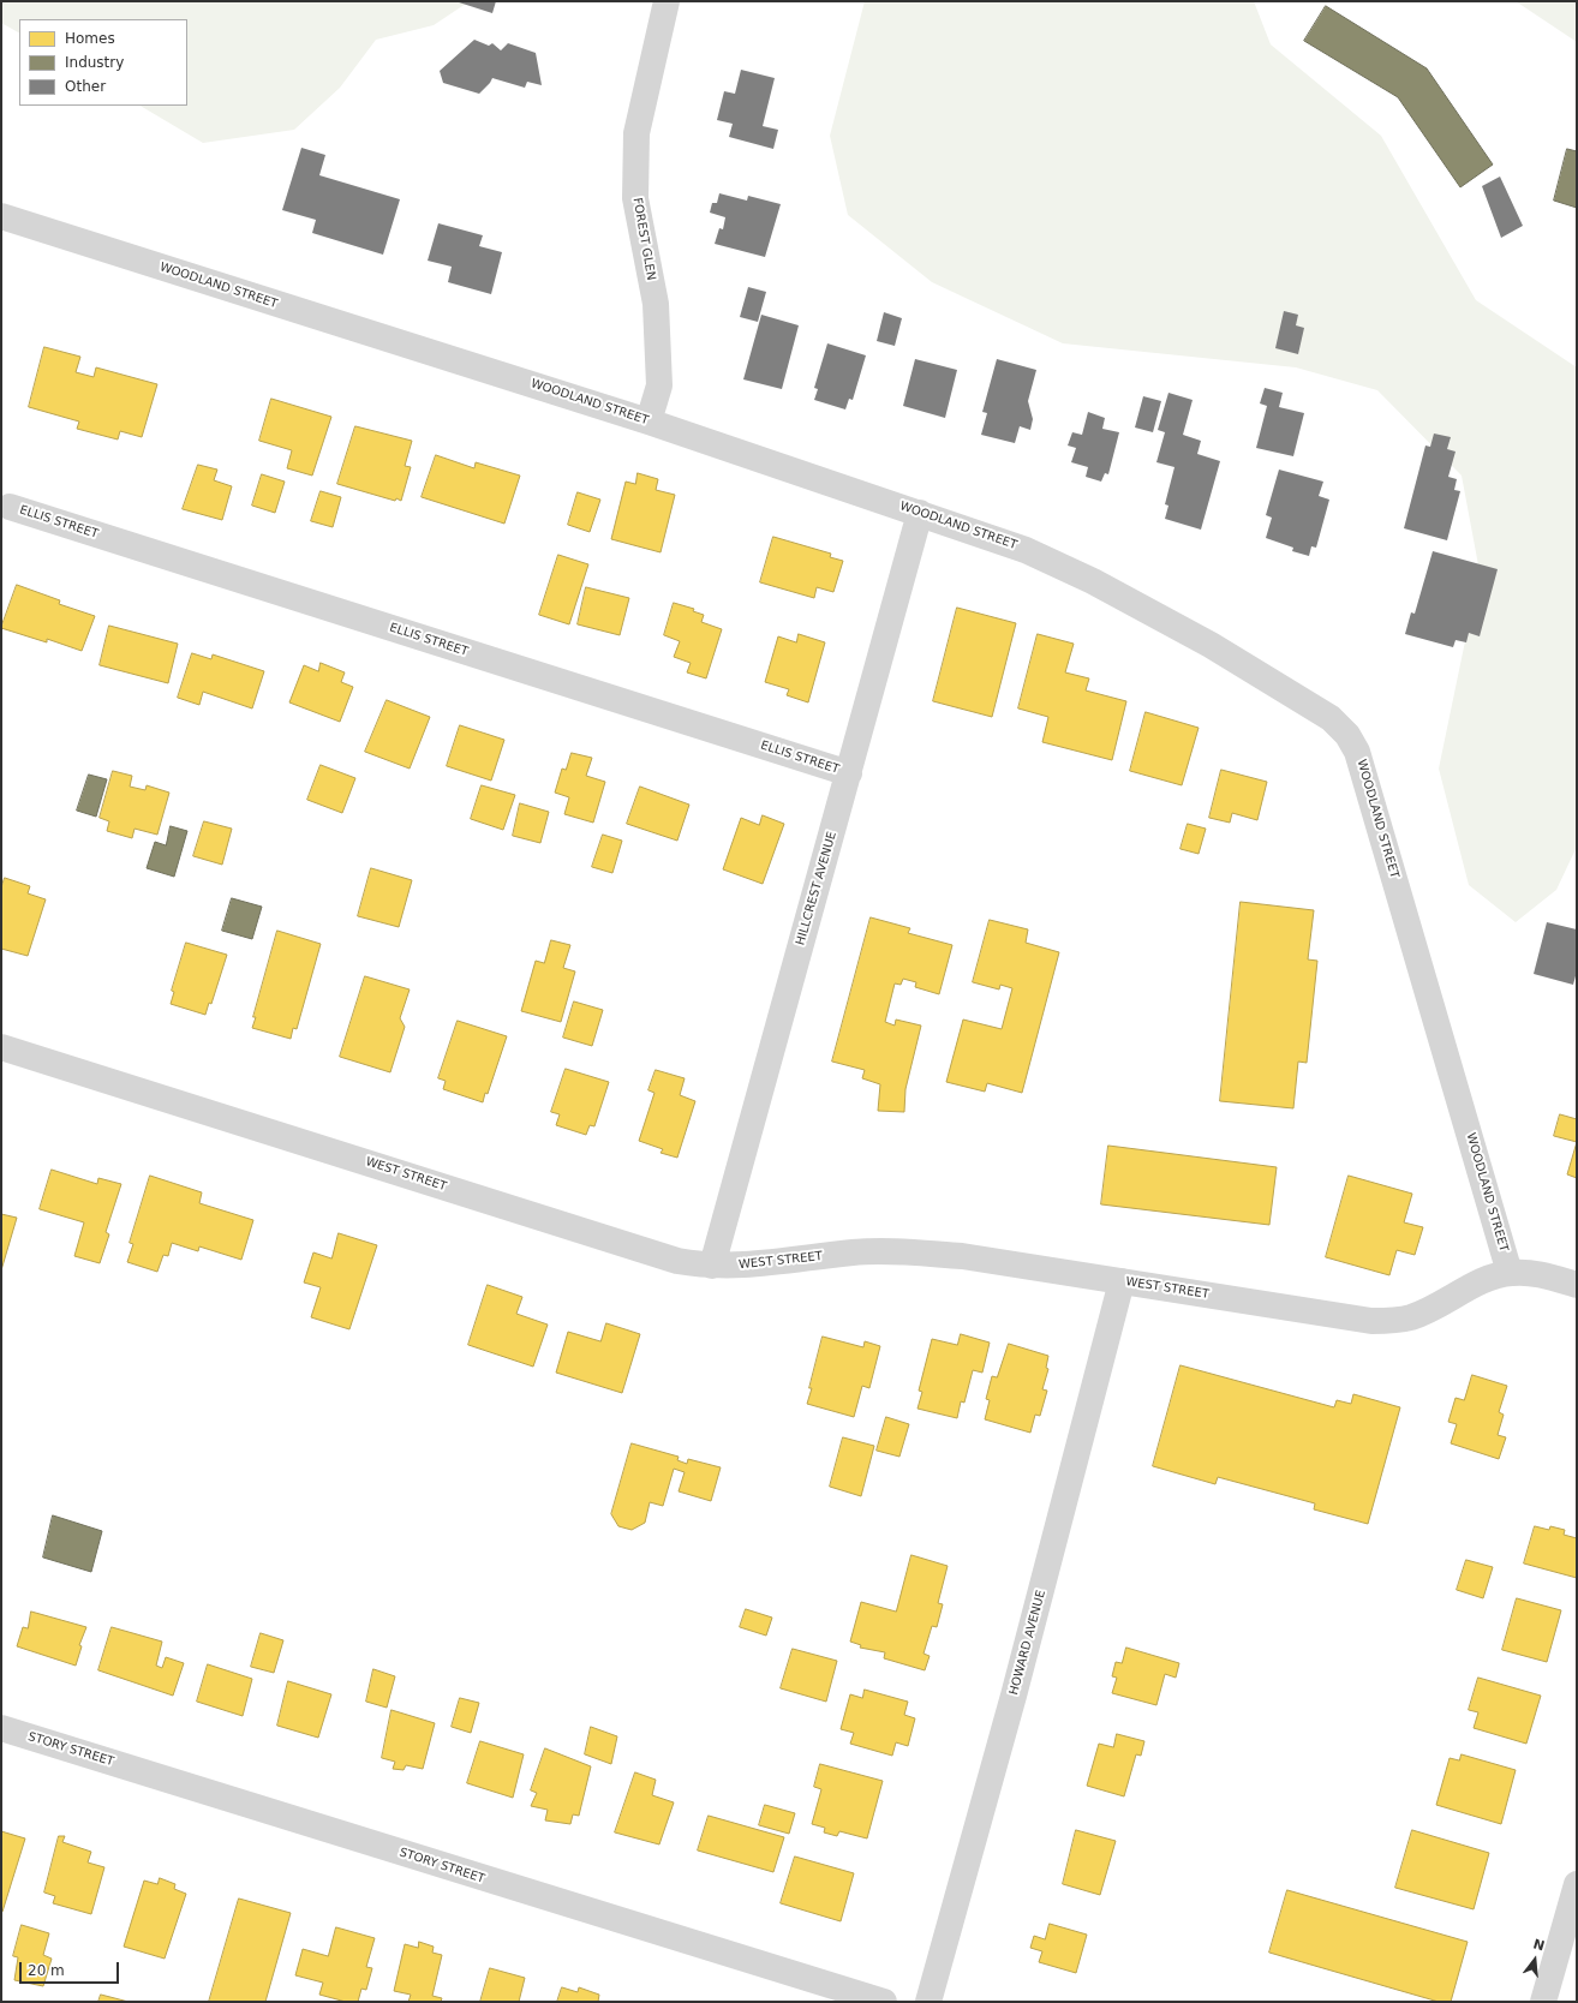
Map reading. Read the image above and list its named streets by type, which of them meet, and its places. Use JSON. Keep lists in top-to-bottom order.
{
  "streets": {
    "street": [
      "FOREST GLEN",
      "WOODLAND STREET",
      "ELLIS STREET",
      "HILLCREST AVENUE",
      "WEST STREET",
      "HOWARD AVENUE",
      "STORY STREET"
    ]
  },
  "crossings": [
    ["FOREST GLEN", "WOODLAND STREET"],
    ["WOODLAND STREET", "HILLCREST AVENUE"],
    ["WOODLAND STREET", "WEST STREET"],
    ["ELLIS STREET", "HILLCREST AVENUE"],
    ["HILLCREST AVENUE", "WEST STREET"],
    ["WEST STREET", "HOWARD AVENUE"]
  ],
  "legend": ["Homes", "Industry", "Other"],
  "scale_bar": "20 m",
  "north": "top"
}
